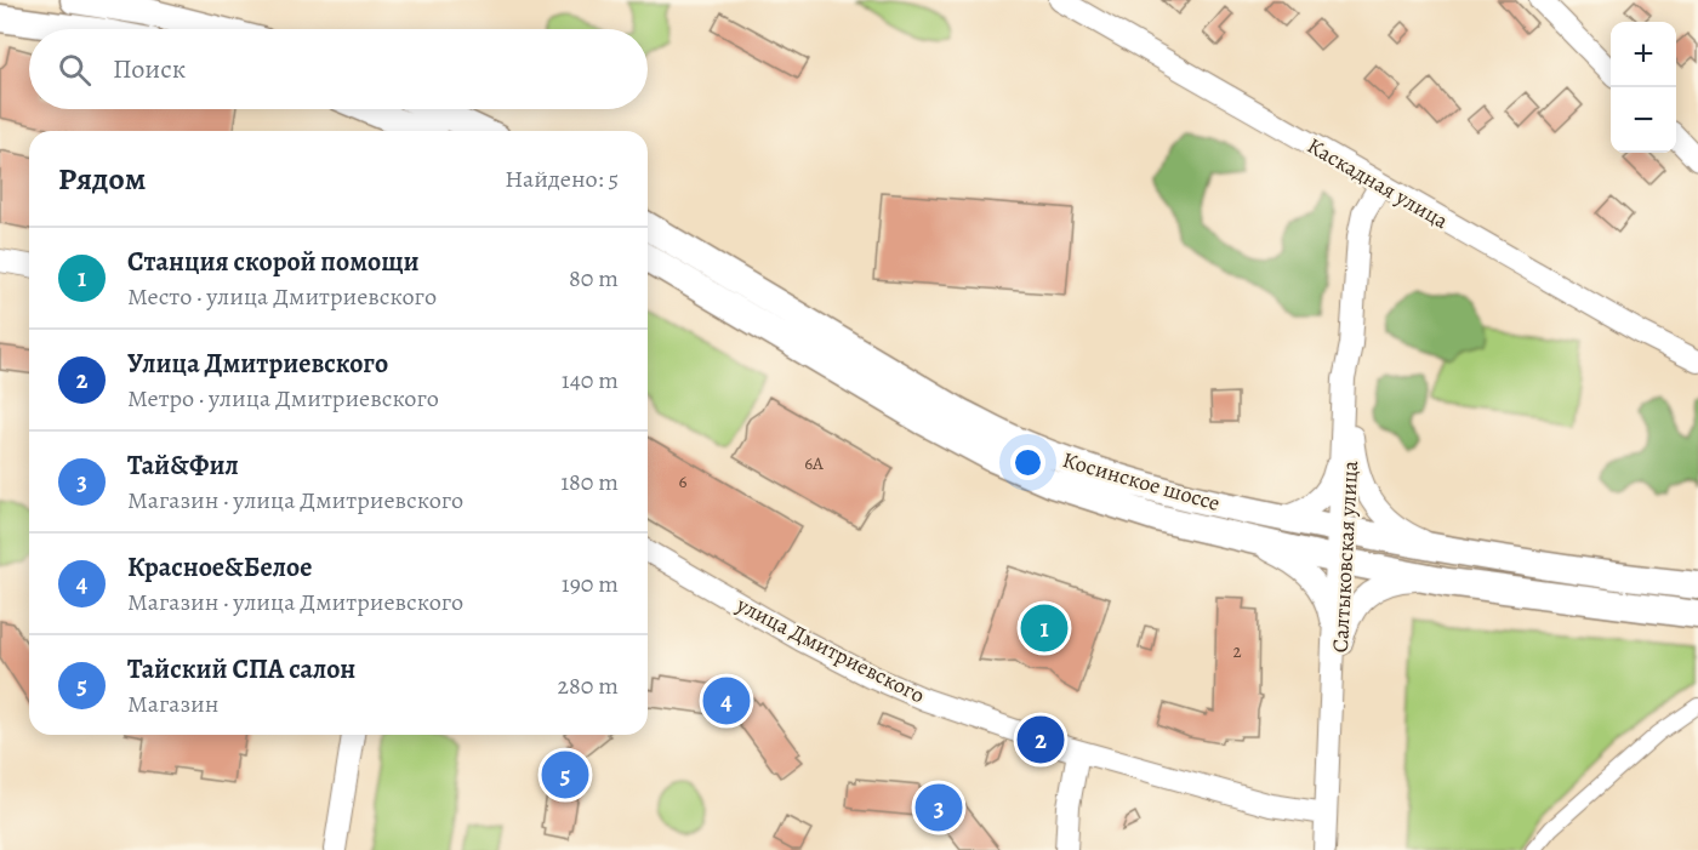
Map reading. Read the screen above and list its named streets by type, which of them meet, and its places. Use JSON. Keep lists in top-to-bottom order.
{
  "streets": {
    "highway": ["Косинское шоссе"],
    "street": ["Каскадная улица", "Салтыковская улица", "улица Дмитриевского"]
  },
  "crossings": [
    ["Каскадная улица", "Салтыковская улица"],
    ["Косинское шоссе", "Салтыковская улица"],
    ["Салтыковская улица", "улица Дмитриевского"]
  ],
  "house_numbers": ["6А", "6", "2"],
  "page": {
    "map_buttons": ["+", "−"],
    "search": "Поиск",
    "heading": ["Рядом", "Найдено: 5"],
    "list": [
      {
        "mark": "1",
        "name": "Станция скорой помощи",
        "note": "Место · улица Дмитриевского",
        "value": "80 m"
      },
      {
        "mark": "2",
        "name": "Улица Дмитриевского",
        "note": "Метро · улица Дмитриевского",
        "value": "140 m"
      },
      {
        "mark": "3",
        "name": "Тай&Фил",
        "note": "Магазин · улица Дмитриевского",
        "value": "180 m"
      },
      {
        "mark": "4",
        "name": "Красное&Белое",
        "note": "Магазин · улица Дмитриевского",
        "value": "190 m"
      },
      {
        "mark": "5",
        "name": "Тайский СПА салон",
        "note": "Магазин",
        "value": "280 m"
      }
    ],
    "pins": [
      "1",
      "4",
      "2",
      "5",
      "3"
    ]
  }
}
